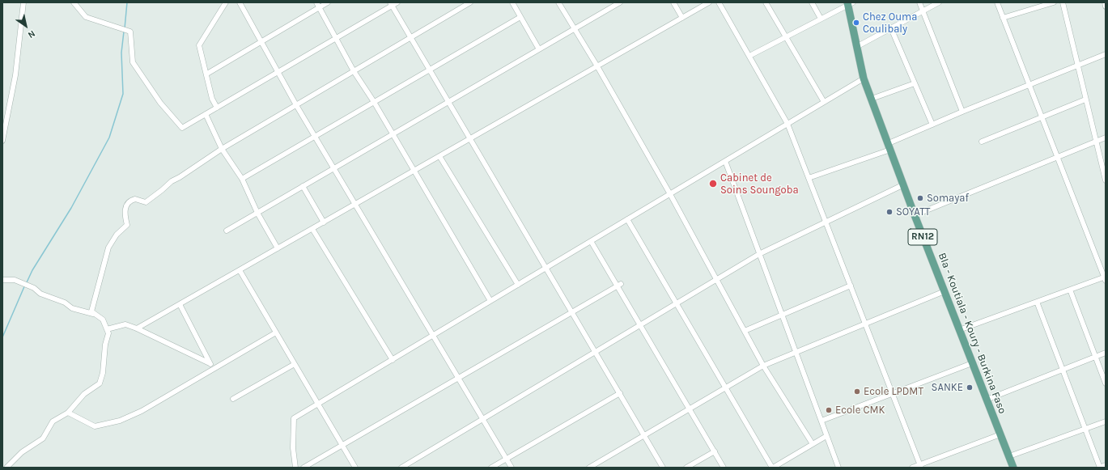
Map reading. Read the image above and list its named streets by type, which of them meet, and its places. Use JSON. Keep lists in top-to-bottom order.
{
  "streets": {
    "main road": ["RN12", "Bla - Koutiala - Koury - Burkina Faso"]
  },
  "places": [
    "Chez Ouma Coulibaly",
    "Cabinet de Soins Soungoba",
    "Somayaf",
    "SOYATT",
    "SANKE",
    "Ecole LPDMT",
    "Ecole CMK"
  ],
  "north": "bottom right"
}
